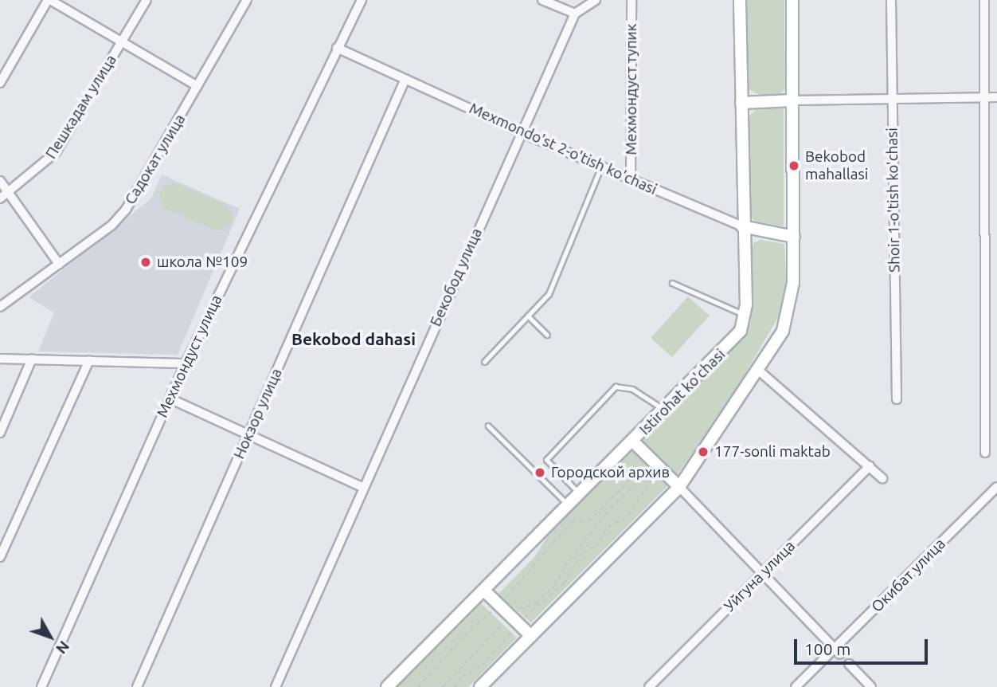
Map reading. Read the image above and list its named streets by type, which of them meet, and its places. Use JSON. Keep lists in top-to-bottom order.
{
  "streets": {
    "main road": ["Mexmondo'st 2-o'tish ko'chasi", "Istirohat ko'chasi"],
    "street": [
      "Мехмондуст тупик",
      "Пешкадам улица",
      "Садокат улица",
      "Shoir 1-o'tish ko'chasi",
      "Бекобод улица",
      "Мехмондуст улица",
      "Нокзор улица",
      "Окибат улица",
      "Уйгуна улица"
    ]
  },
  "crossings": [
    ["Мехмондуст тупик", "Mexmondo'st 2-o'tish ko'chasi"],
    ["Mexmondo'st 2-o'tish ko'chasi", "Бекобод улица"],
    ["Mexmondo'st 2-o'tish ko'chasi", "Мехмондуст улица"],
    ["Mexmondo'st 2-o'tish ko'chasi", "Istirohat ko'chasi"],
    ["Mexmondo'st 2-o'tish ko'chasi", "Нокзор улица"]
  ],
  "districts": ["Bekobod dahasi"],
  "places": [
    "Bekobod mahallasi",
    "школа №109",
    "177-sonli maktab",
    "Городской архив"
  ],
  "scale_bar": "100 m",
  "north": "bottom right"
}
